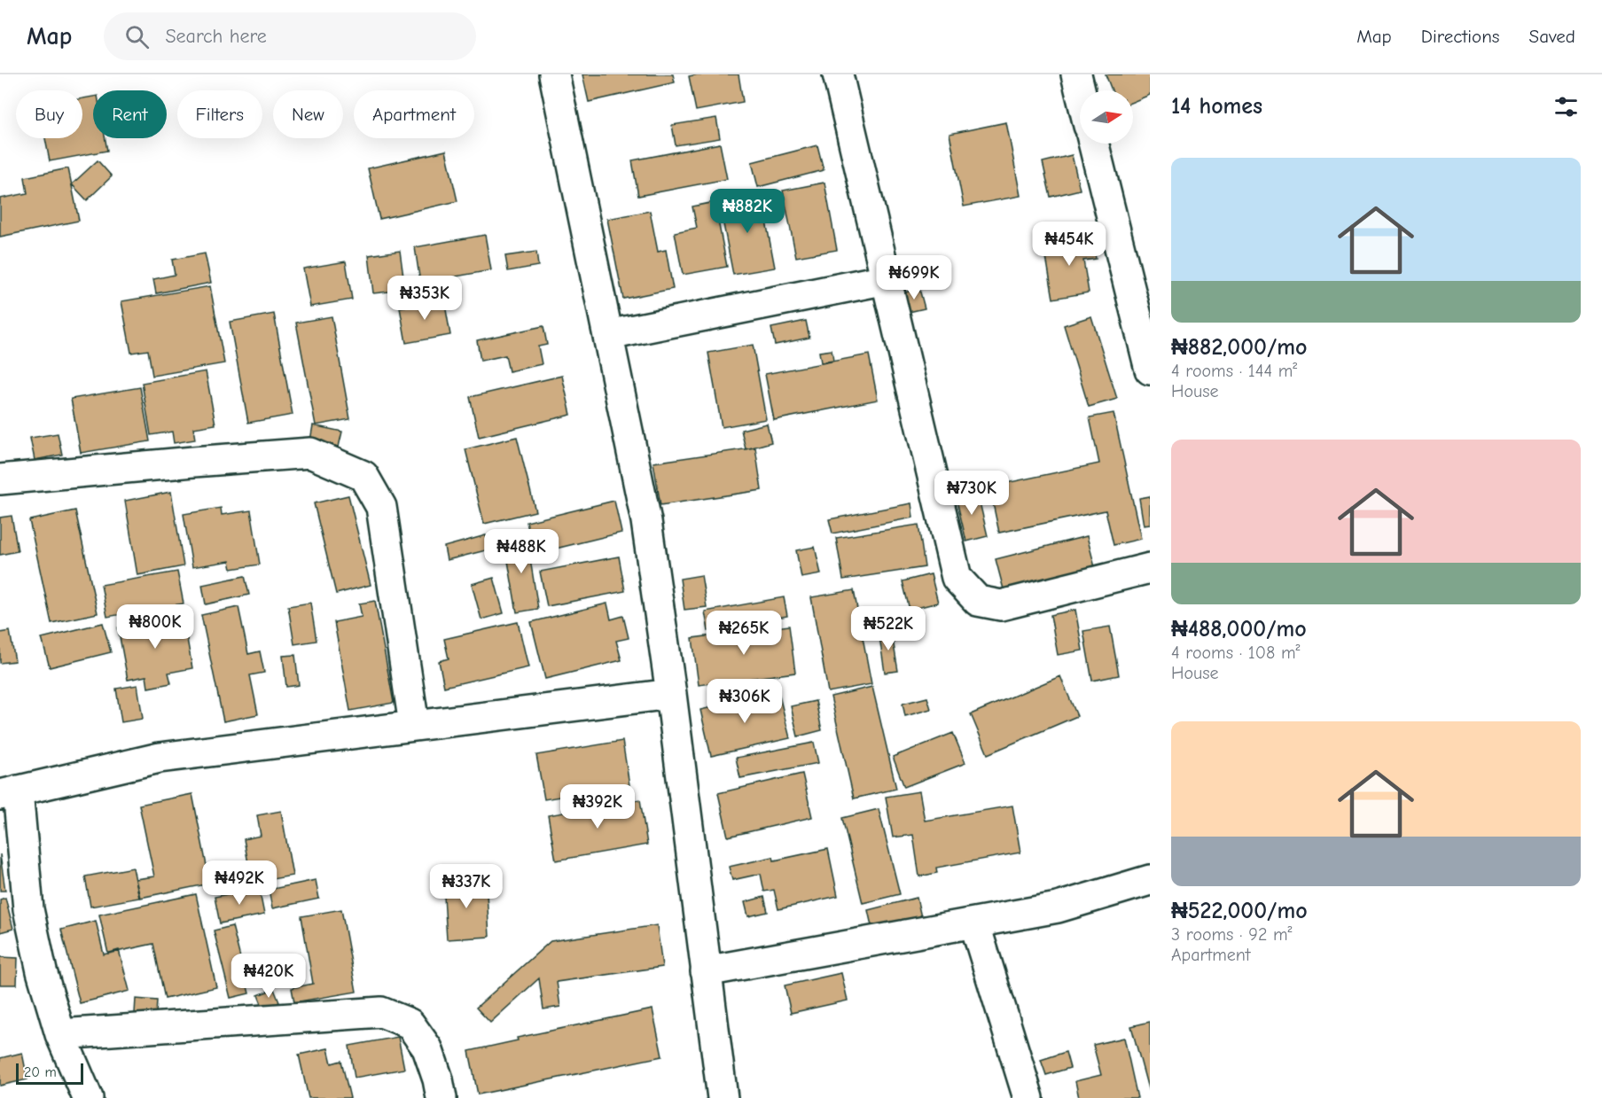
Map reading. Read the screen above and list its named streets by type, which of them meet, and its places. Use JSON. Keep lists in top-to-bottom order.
{
  "scale_bar": "20 m",
  "north": "right",
  "page": {
    "header": "Map",
    "search": "Search here",
    "nav": ["Map", "Directions", "Saved"],
    "heading": "14 homes",
    "chip": [
      "Buy",
      "Rent",
      "Filters",
      "New",
      "Apartment"
    ],
    "list": [
      {
        "name": "₦882,000/mo",
        "note": "4 rooms · 144 m² · House"
      },
      {
        "name": "₦488,000/mo",
        "note": "4 rooms · 108 m² · House"
      },
      {
        "name": "₦522,000/mo",
        "note": "3 rooms · 92 m² · Apartment"
      }
    ],
    "price": [
      "₦882K",
      "₦454K",
      "₦699K",
      "₦353K",
      "₦730K",
      "₦488K",
      "₦800K",
      "₦522K",
      "₦265K",
      "₦306K",
      "₦392K",
      "₦492K",
      "₦337K",
      "₦420K"
    ],
    "scale": "20 m"
  }
}
